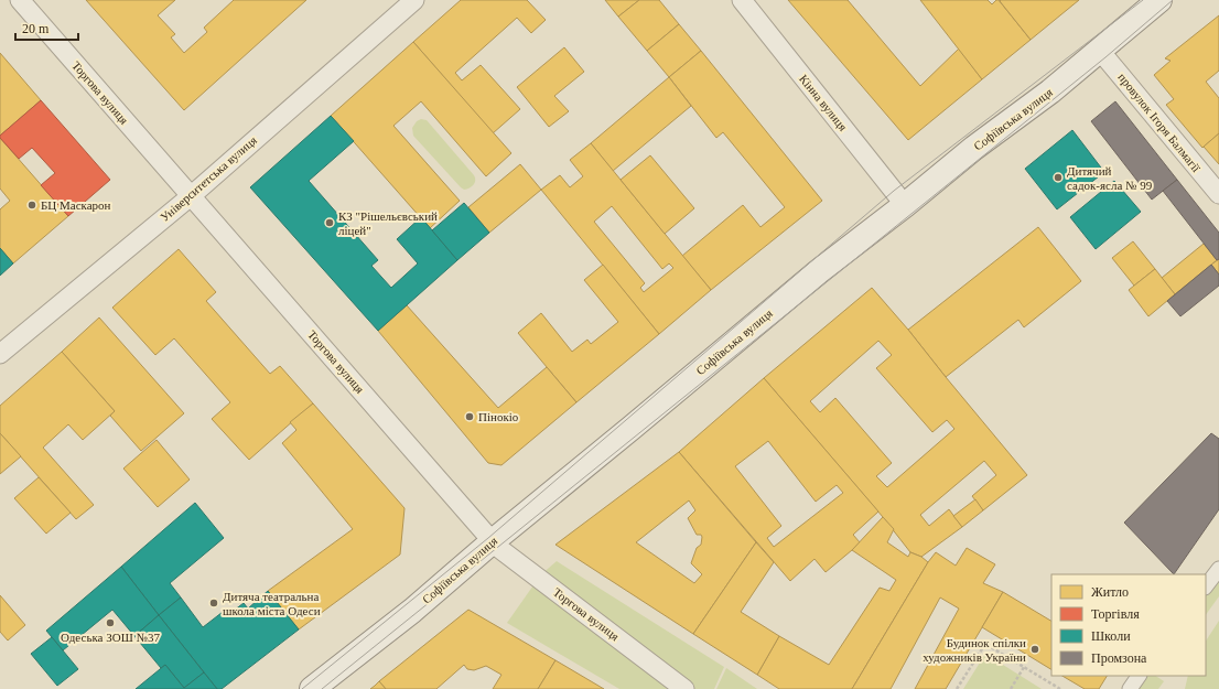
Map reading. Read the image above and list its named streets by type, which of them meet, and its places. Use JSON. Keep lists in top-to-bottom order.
{
  "streets": {
    "main road": ["Софіївська вулиця"],
    "street": [
      "Торгова вулиця",
      "Кінна вулиця",
      "провулок Ігоря Балмагії",
      "Університетська вулиця"
    ]
  },
  "crossings": [
    ["Торгова вулиця", "Софіївська вулиця"],
    ["Торгова вулиця", "Університетська вулиця"],
    ["Кінна вулиця", "Софіївська вулиця"],
    ["Софіївська вулиця", "провулок Ігоря Балмагії"]
  ],
  "places": [
    "Дитячий садок-ясла № 99",
    "БЦ Маскарон",
    "КЗ \"Рішельєвський ліцей\"",
    "Пінокіо",
    "Дитяча театральна школа міста Одеси",
    "Одеська ЗОШ №37",
    "Будинок спілки художників України"
  ],
  "legend": [
    "Житло",
    "Торгівля",
    "Школи",
    "Промзона"
  ],
  "scale_bar": "20 m"
}
